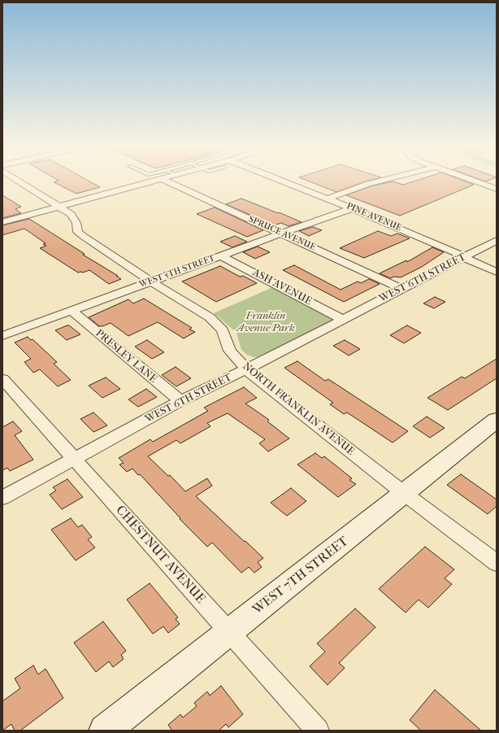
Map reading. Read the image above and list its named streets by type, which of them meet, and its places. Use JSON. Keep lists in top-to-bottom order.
{
  "streets": {
    "street": [
      "PINE AVENUE",
      "SPRUCE AVENUE",
      "WEST 5TH STREET",
      "WEST 6TH STREET",
      "ASH AVENUE",
      "PRESLEY LANE",
      "NORTH FRANKLIN AVENUE",
      "CHESTNUT AVENUE",
      "WEST 7TH STREET"
    ]
  },
  "crossings": [
    ["PINE AVENUE", "WEST 5TH STREET"],
    ["PINE AVENUE", "WEST 6TH STREET"],
    ["SPRUCE AVENUE", "WEST 5TH STREET"],
    ["SPRUCE AVENUE", "WEST 6TH STREET"],
    ["WEST 5TH STREET", "ASH AVENUE"],
    ["WEST 5TH STREET", "PRESLEY LANE"],
    ["WEST 5TH STREET", "NORTH FRANKLIN AVENUE"],
    ["WEST 6TH STREET", "ASH AVENUE"],
    ["WEST 6TH STREET", "PRESLEY LANE"],
    ["WEST 6TH STREET", "NORTH FRANKLIN AVENUE"],
    ["WEST 6TH STREET", "CHESTNUT AVENUE"],
    ["NORTH FRANKLIN AVENUE", "WEST 7TH STREET"],
    ["CHESTNUT AVENUE", "WEST 7TH STREET"]
  ],
  "parks": ["Franklin Avenue Park"]
}
